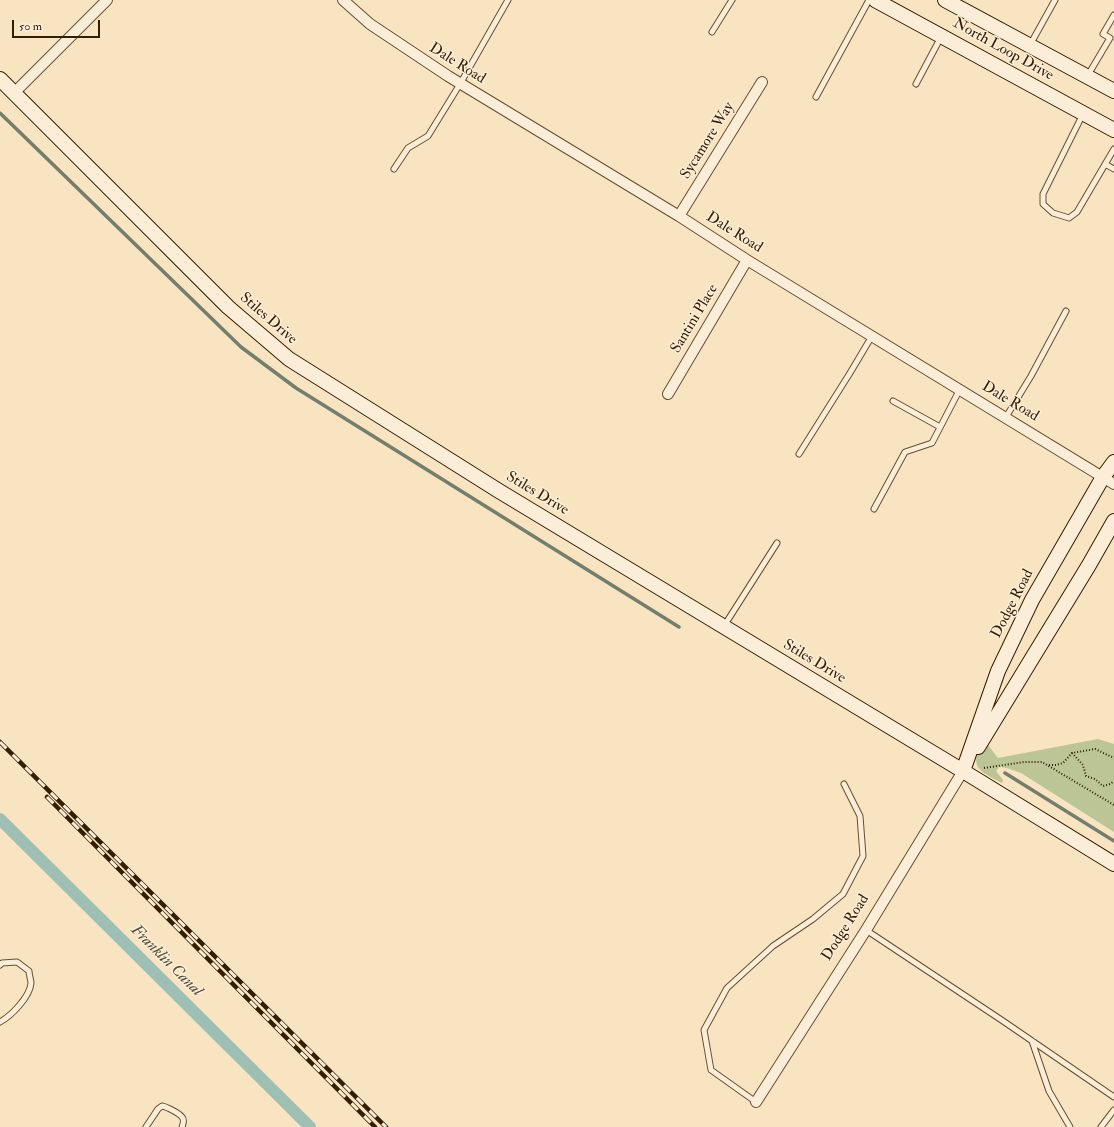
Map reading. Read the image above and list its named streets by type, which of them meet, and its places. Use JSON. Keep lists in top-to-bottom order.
{
  "streets": {
    "street": [
      "North Loop Drive",
      "Dale Road",
      "Sycamore Way",
      "Stiles Drive",
      "Santini Place",
      "Dodge Road"
    ]
  },
  "crossings": [
    ["Dale Road", "Sycamore Way"],
    ["Dale Road", "Santini Place"],
    ["Dale Road", "Dodge Road"],
    ["Stiles Drive", "Dodge Road"]
  ],
  "water": ["Franklin Canal"],
  "scale_bar": "50 m"
}
